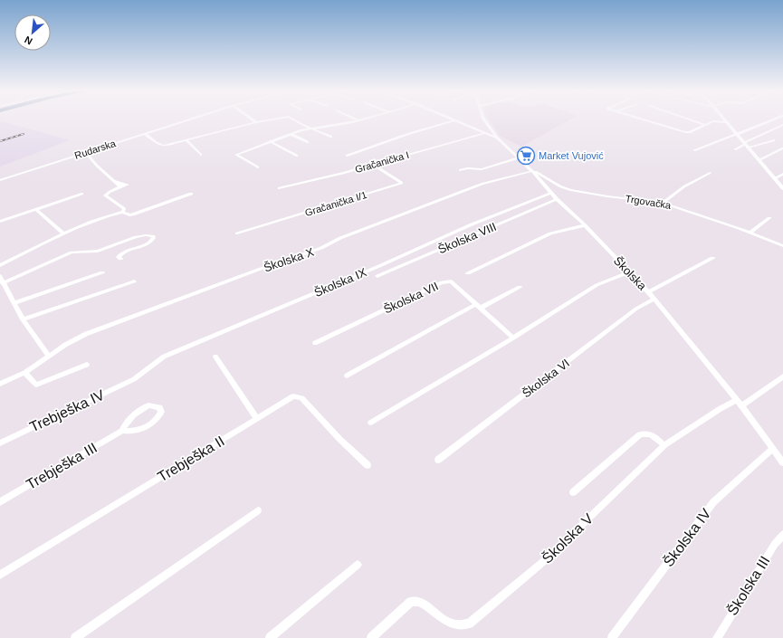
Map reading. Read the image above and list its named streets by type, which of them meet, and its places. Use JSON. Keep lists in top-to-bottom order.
{
  "streets": {
    "street": [
      "Rudarska",
      "Gračanička I",
      "Trgovačka",
      "Gračanička I/1",
      "Školska VIII",
      "Školska X",
      "Školska",
      "Školska IX",
      "Školska VII",
      "Školska VI",
      "Trebješka IV",
      "Trebješka II",
      "Trebješka III",
      "Školska IV",
      "Školska V",
      "Školska III"
    ]
  },
  "crossings": [
    ["Gračanička I", "Gračanička I/1"],
    ["Trgovačka", "Školska X"],
    ["Trgovačka", "Školska"],
    ["Školska VIII", "Školska"],
    ["Školska X", "Školska"],
    ["Školska", "Školska IX"],
    ["Školska", "Školska VI"],
    ["Školska", "Školska IV"],
    ["Školska", "Školska V"],
    ["Školska IX", "Trebješka IV"]
  ],
  "places": {
    "supermarket": ["Market Vujović"]
  },
  "north": "bottom left"
}
